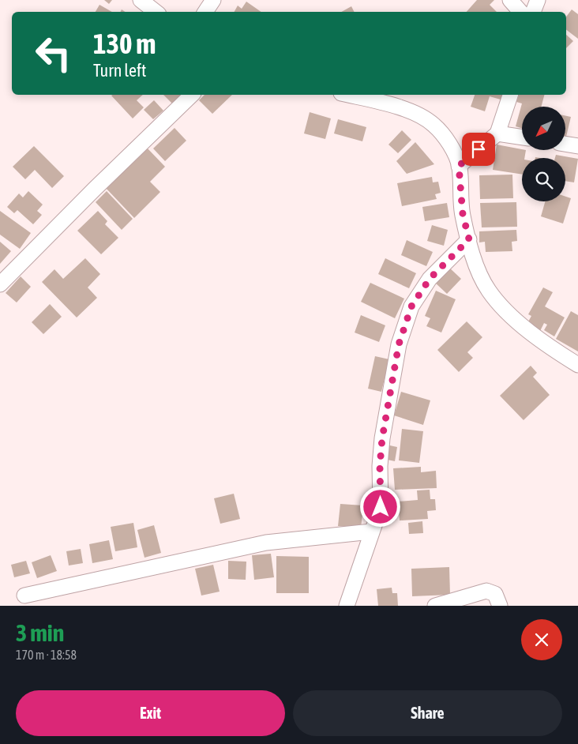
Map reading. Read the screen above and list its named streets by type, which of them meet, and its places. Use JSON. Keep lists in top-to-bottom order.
{
  "north": "bottom left",
  "page": {
    "turn": ["130 m", "Turn left"],
    "heading": ["3 min", "170 m · 18:58"],
    "buttons": ["Exit", "Share"]
  }
}
